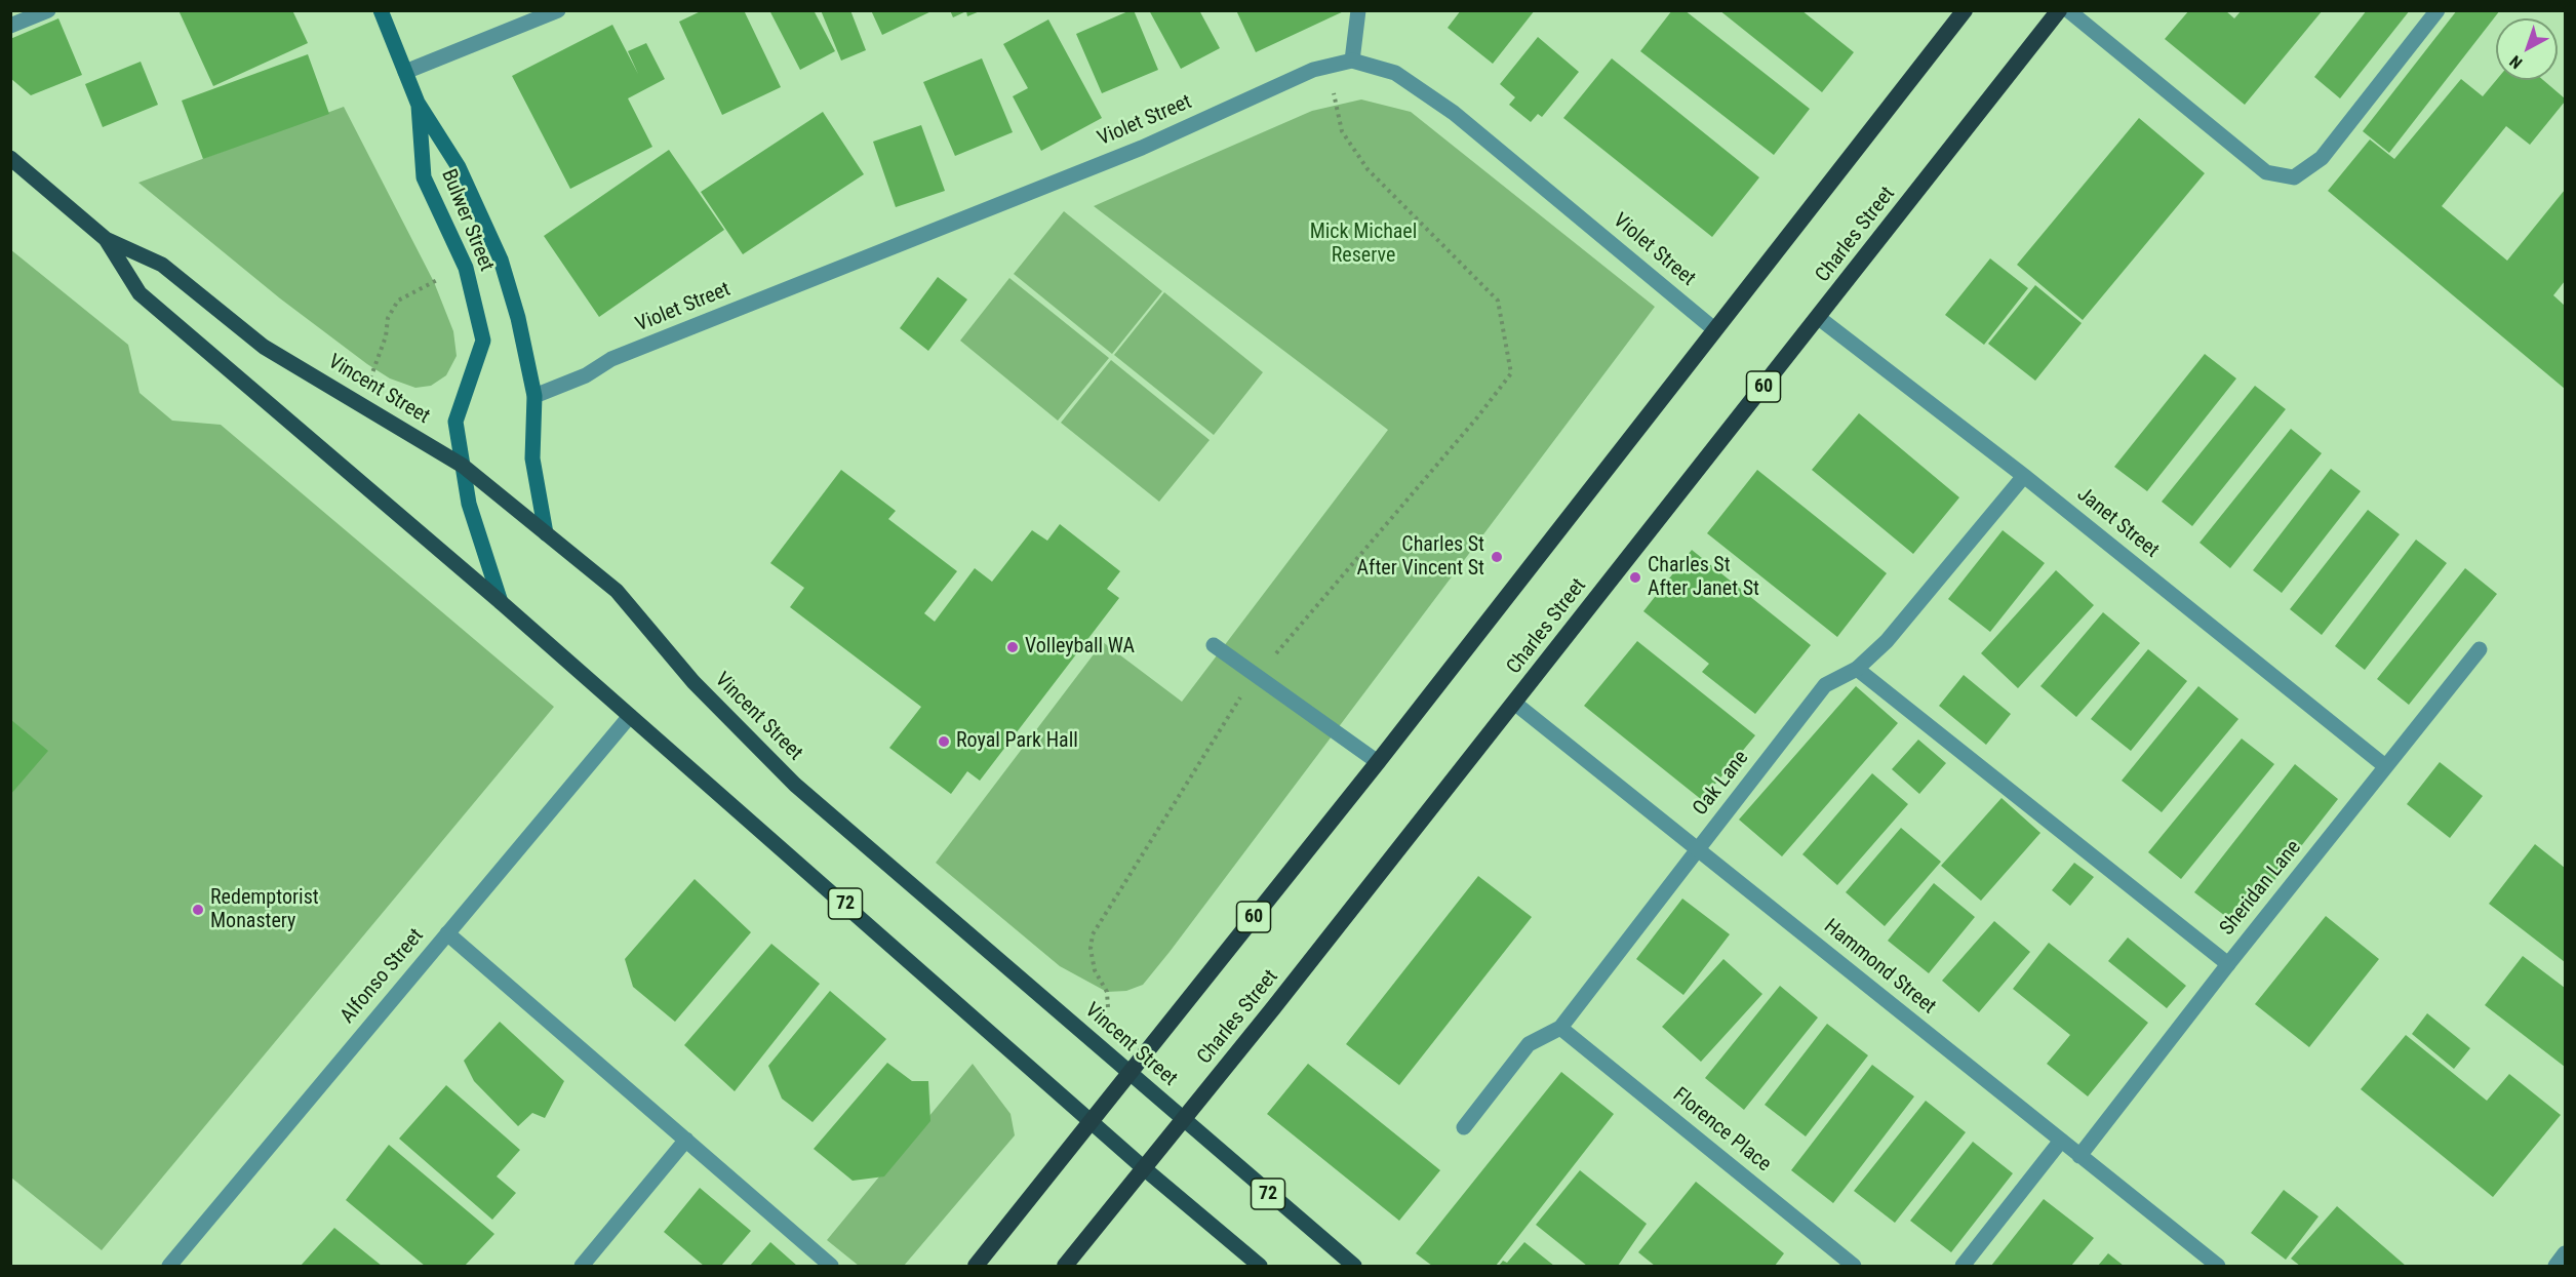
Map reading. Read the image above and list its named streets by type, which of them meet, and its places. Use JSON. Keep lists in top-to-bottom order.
{
  "streets": {
    "highway": ["Charles Street", "60"],
    "main road": ["Bulwer Street", "Vincent Street", "72"],
    "street": [
      "Violet Street",
      "Janet Street",
      "Oak Lane",
      "Sheridan Lane",
      "Hammond Street",
      "Alfonso Street",
      "Florence Place"
    ]
  },
  "crossings": [
    ["Violet Street", "Bulwer Street"],
    ["Violet Street", "60"],
    ["Bulwer Street", "Vincent Street"],
    ["Charles Street", "Vincent Street"],
    ["Charles Street", "Janet Street"],
    ["Charles Street", "Hammond Street"],
    ["60", "Vincent Street"],
    ["Vincent Street", "Alfonso Street"],
    ["Janet Street", "Oak Lane"],
    ["Janet Street", "Sheridan Lane"],
    ["Oak Lane", "Hammond Street"],
    ["Oak Lane", "Florence Place"],
    ["Sheridan Lane", "Hammond Street"]
  ],
  "parks": ["Mick Michael Reserve"],
  "places": [
    "Charles St After Vincent St",
    "Charles St After Janet St",
    "Volleyball WA",
    "Royal Park Hall",
    "Redemptorist Monastery"
  ],
  "north": "bottom left"
}
